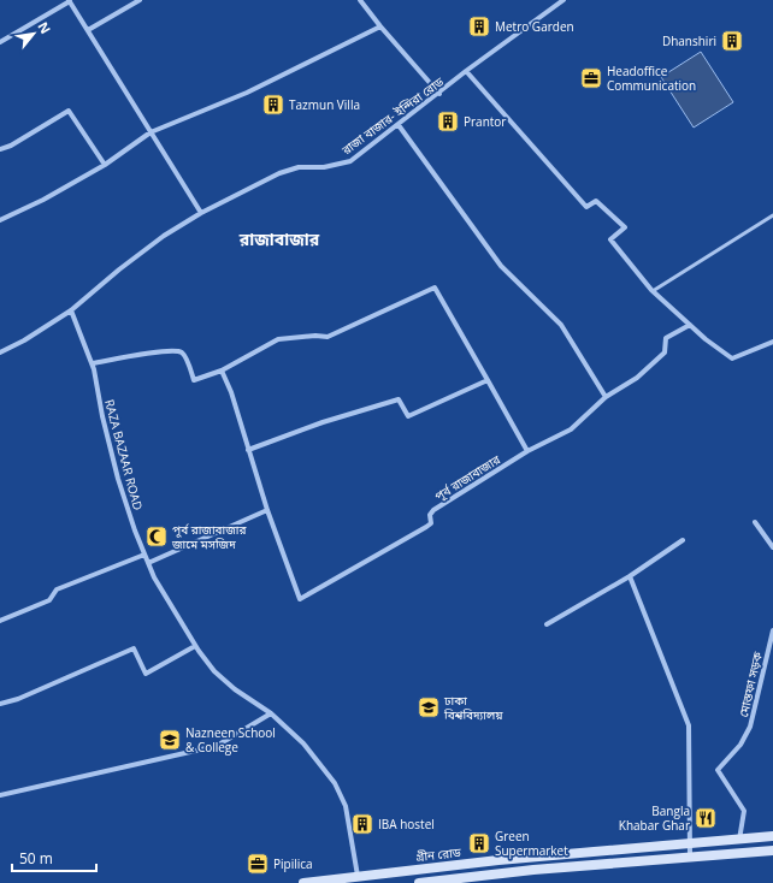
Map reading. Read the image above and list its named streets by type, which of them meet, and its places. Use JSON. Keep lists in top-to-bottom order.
{
  "streets": {
    "main road": ["গ্রীন রোড"],
    "street": [
      "রাজা বাজার- ইন্দিরা রোড",
      "RAZA BAZAAR ROAD",
      "পূর্ব রাজাবাজার",
      "মোস্তফা সড়ক"
    ]
  },
  "crossings": [
    ["রাজা বাজার- ইন্দিরা রোড", "RAZA BAZAAR ROAD"],
    ["RAZA BAZAAR ROAD", "গ্রীন রোড"],
    ["মোস্তফা সড়ক", "গ্রীন রোড"]
  ],
  "districts": ["রাজাবাজার"],
  "places": {
    "building": [
      "Metro Garden",
      "Dhanshiri",
      "Tazmun Villa",
      "Prantor",
      "IBA hostel",
      "Green Supermarket"
    ],
    "office": ["Headoffice Communication", "Pipilica"],
    "mosque": ["পূর্ব রাজাবাজার জামে মসজিদ"],
    "school or university": ["ঢাকা বিশ্ববিদ্যালয়", "Nazneen School & College"],
    "restaurant": ["Bangla Khabar Ghar"]
  },
  "scale_bar": "50 m",
  "north": "top right"
}
